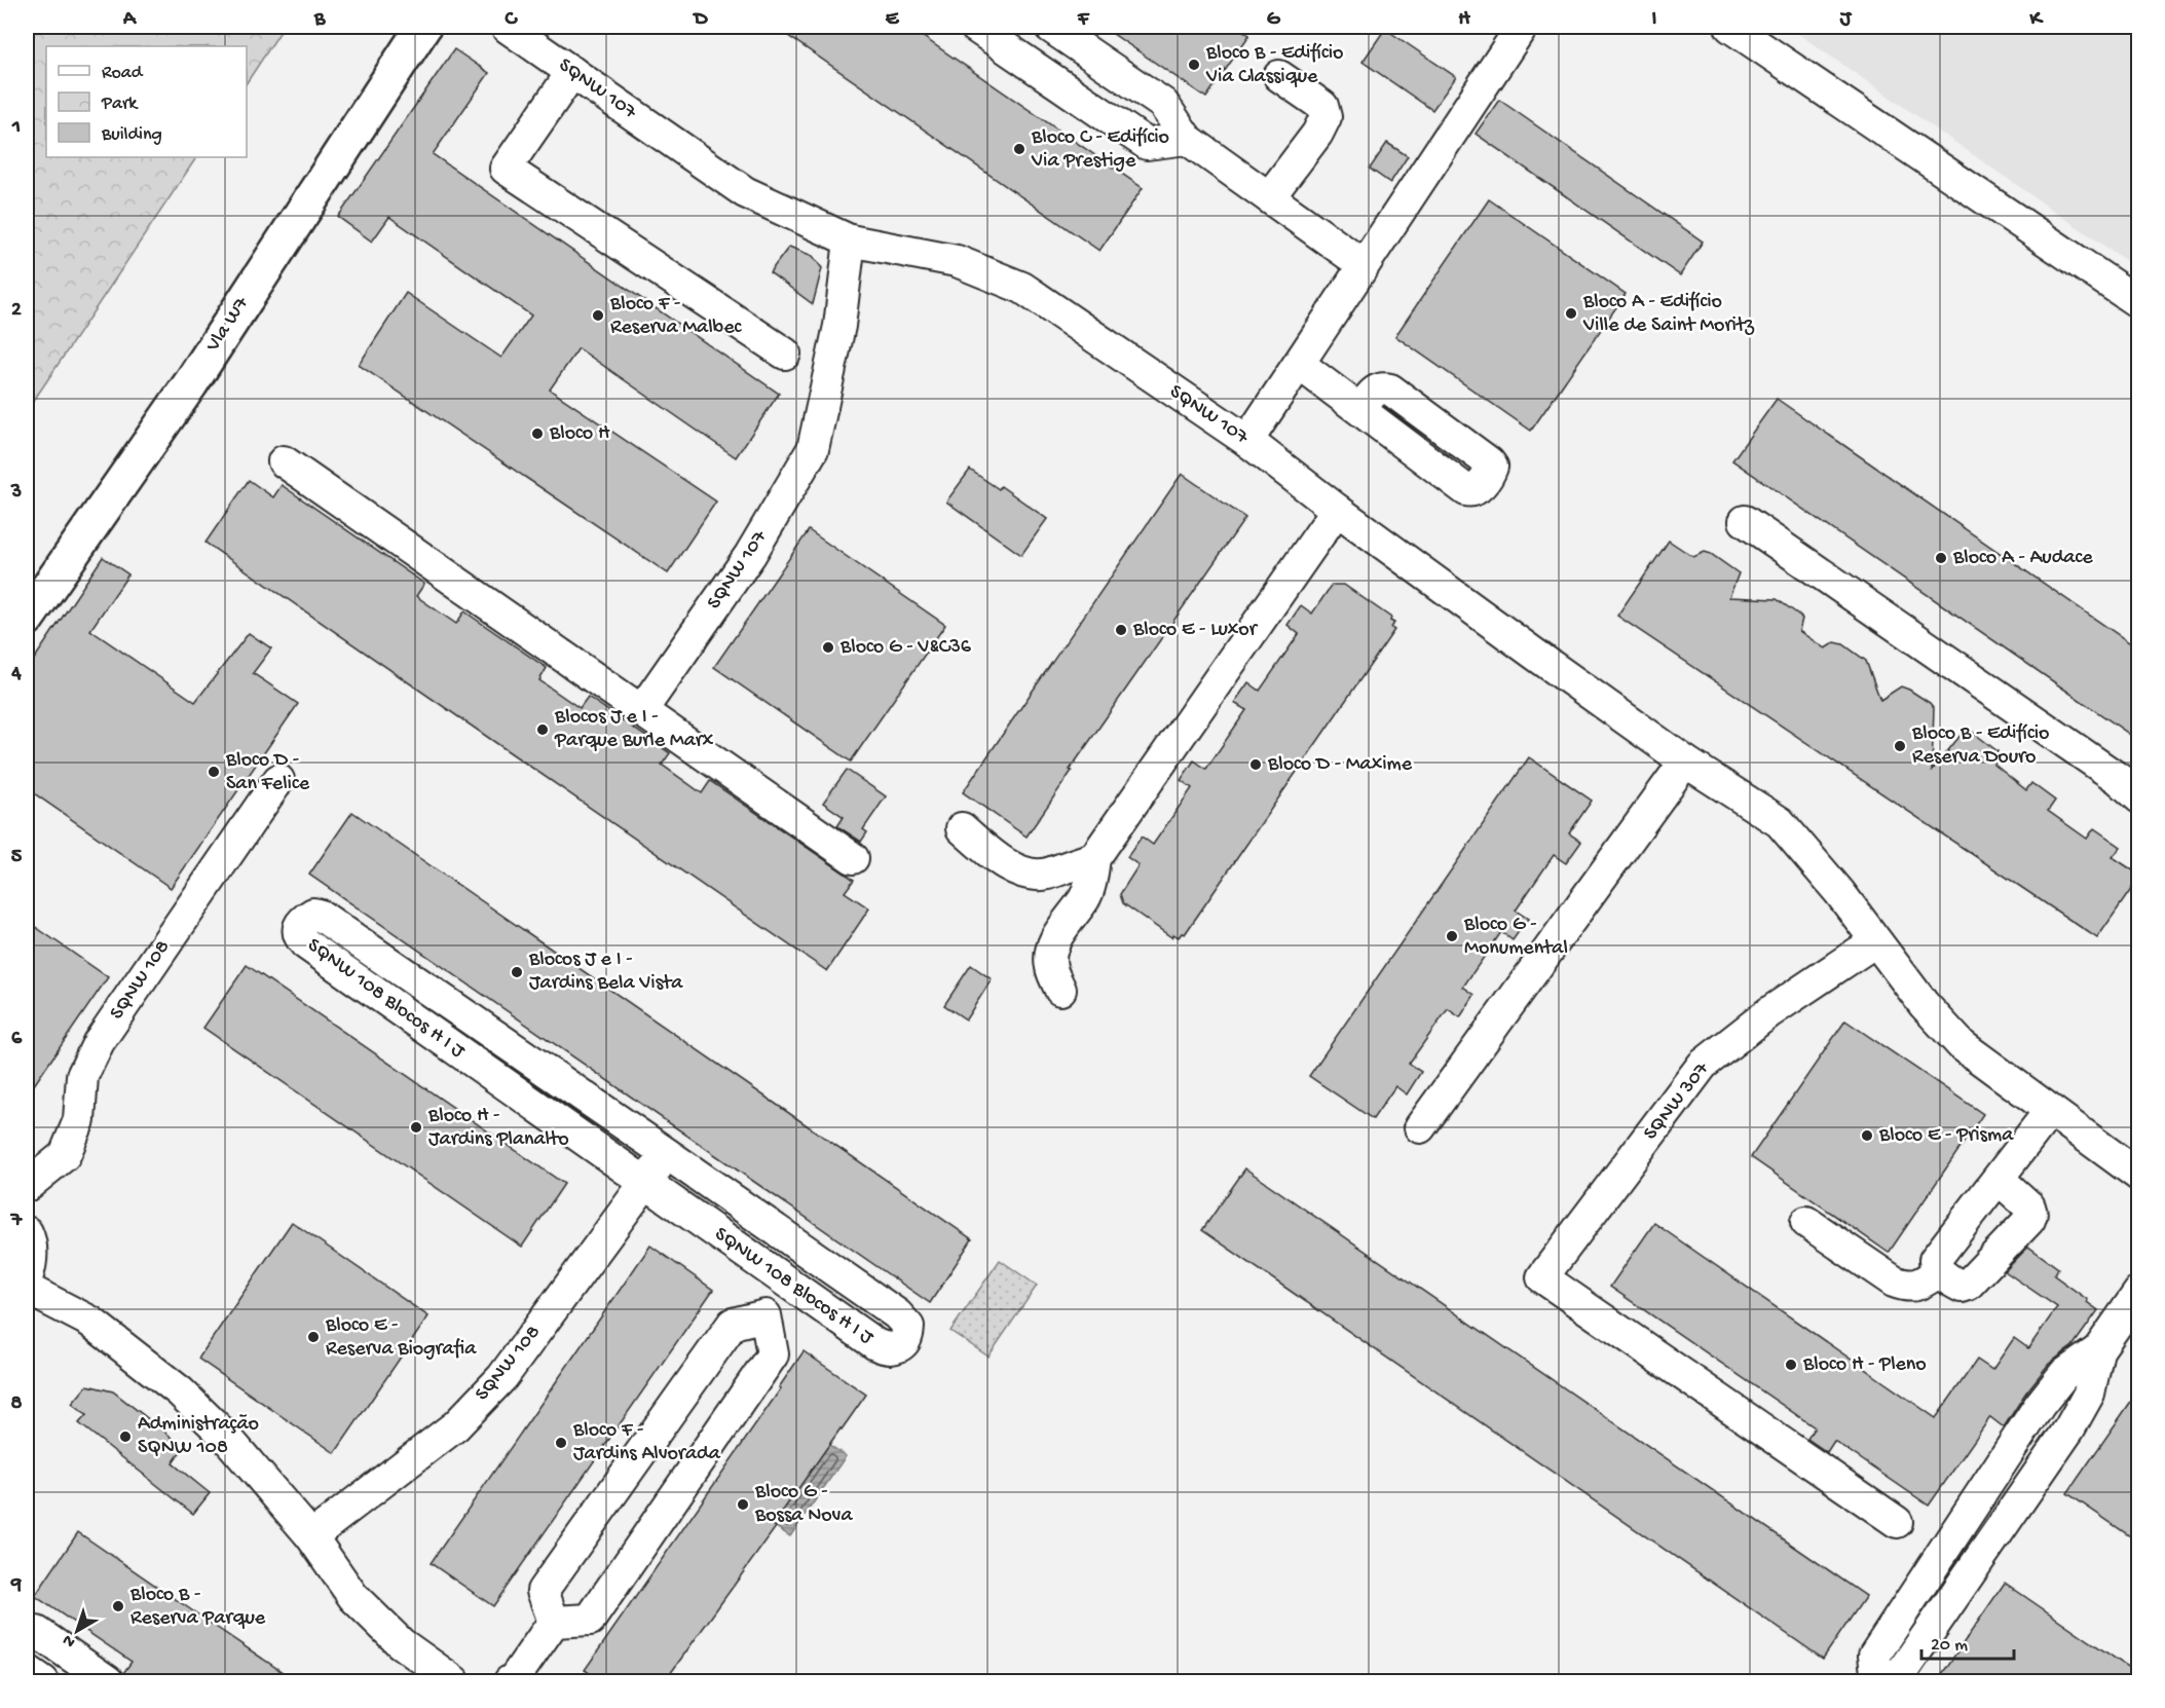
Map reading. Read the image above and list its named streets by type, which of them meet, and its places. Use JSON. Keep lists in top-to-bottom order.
{
  "streets": {
    "main road": ["Vla W7"],
    "street": [
      "SQNW 107",
      "SQNW 108",
      "SQNW 108 Blocos H I J",
      "SQNW 307"
    ]
  },
  "crossings": [
    ["SQNW 108", "SQNW 108 Blocos H I J"]
  ],
  "places": [
    "Bloco B - Edifício Via Classique",
    "Bloco C - Edifício Via Prestige",
    "Bloco A - Edifício Ville de Saint Moritz",
    "Bloco F - Reserva Malbec",
    "Bloco H",
    "Bloco A - Audace",
    "Bloco E - Luxor",
    "Bloco G - V&C36",
    "Blocos J e I - Parque Burle Marx",
    "Bloco B - Edifício Reserva Douro",
    "Bloco D - Maxime",
    "Bloco D - San Felice",
    "Bloco G - Monumental",
    "Blocos J e I - Jardins Bela Vista",
    "Bloco H - Jardins Planalto",
    "Bloco E - Prisma",
    "Bloco E - Reserva Biografia",
    "Bloco H - Pleno",
    "Administração SQNW 108",
    "Bloco F - Jardins Alvorada",
    "Bloco G - Bossa Nova",
    "Bloco B - Reserva Parque"
  ],
  "legend": ["Road", "Park", "Building"],
  "scale_bar": "20 m",
  "north": "bottom left",
  "grid": {
    "columns": [
      "A",
      "B",
      "C",
      "D",
      "E",
      "F",
      "G",
      "H",
      "I",
      "J",
      "K"
    ],
    "rows": [
      "1",
      "2",
      "3",
      "4",
      "5",
      "6",
      "7",
      "8",
      "9"
    ]
  }
}
